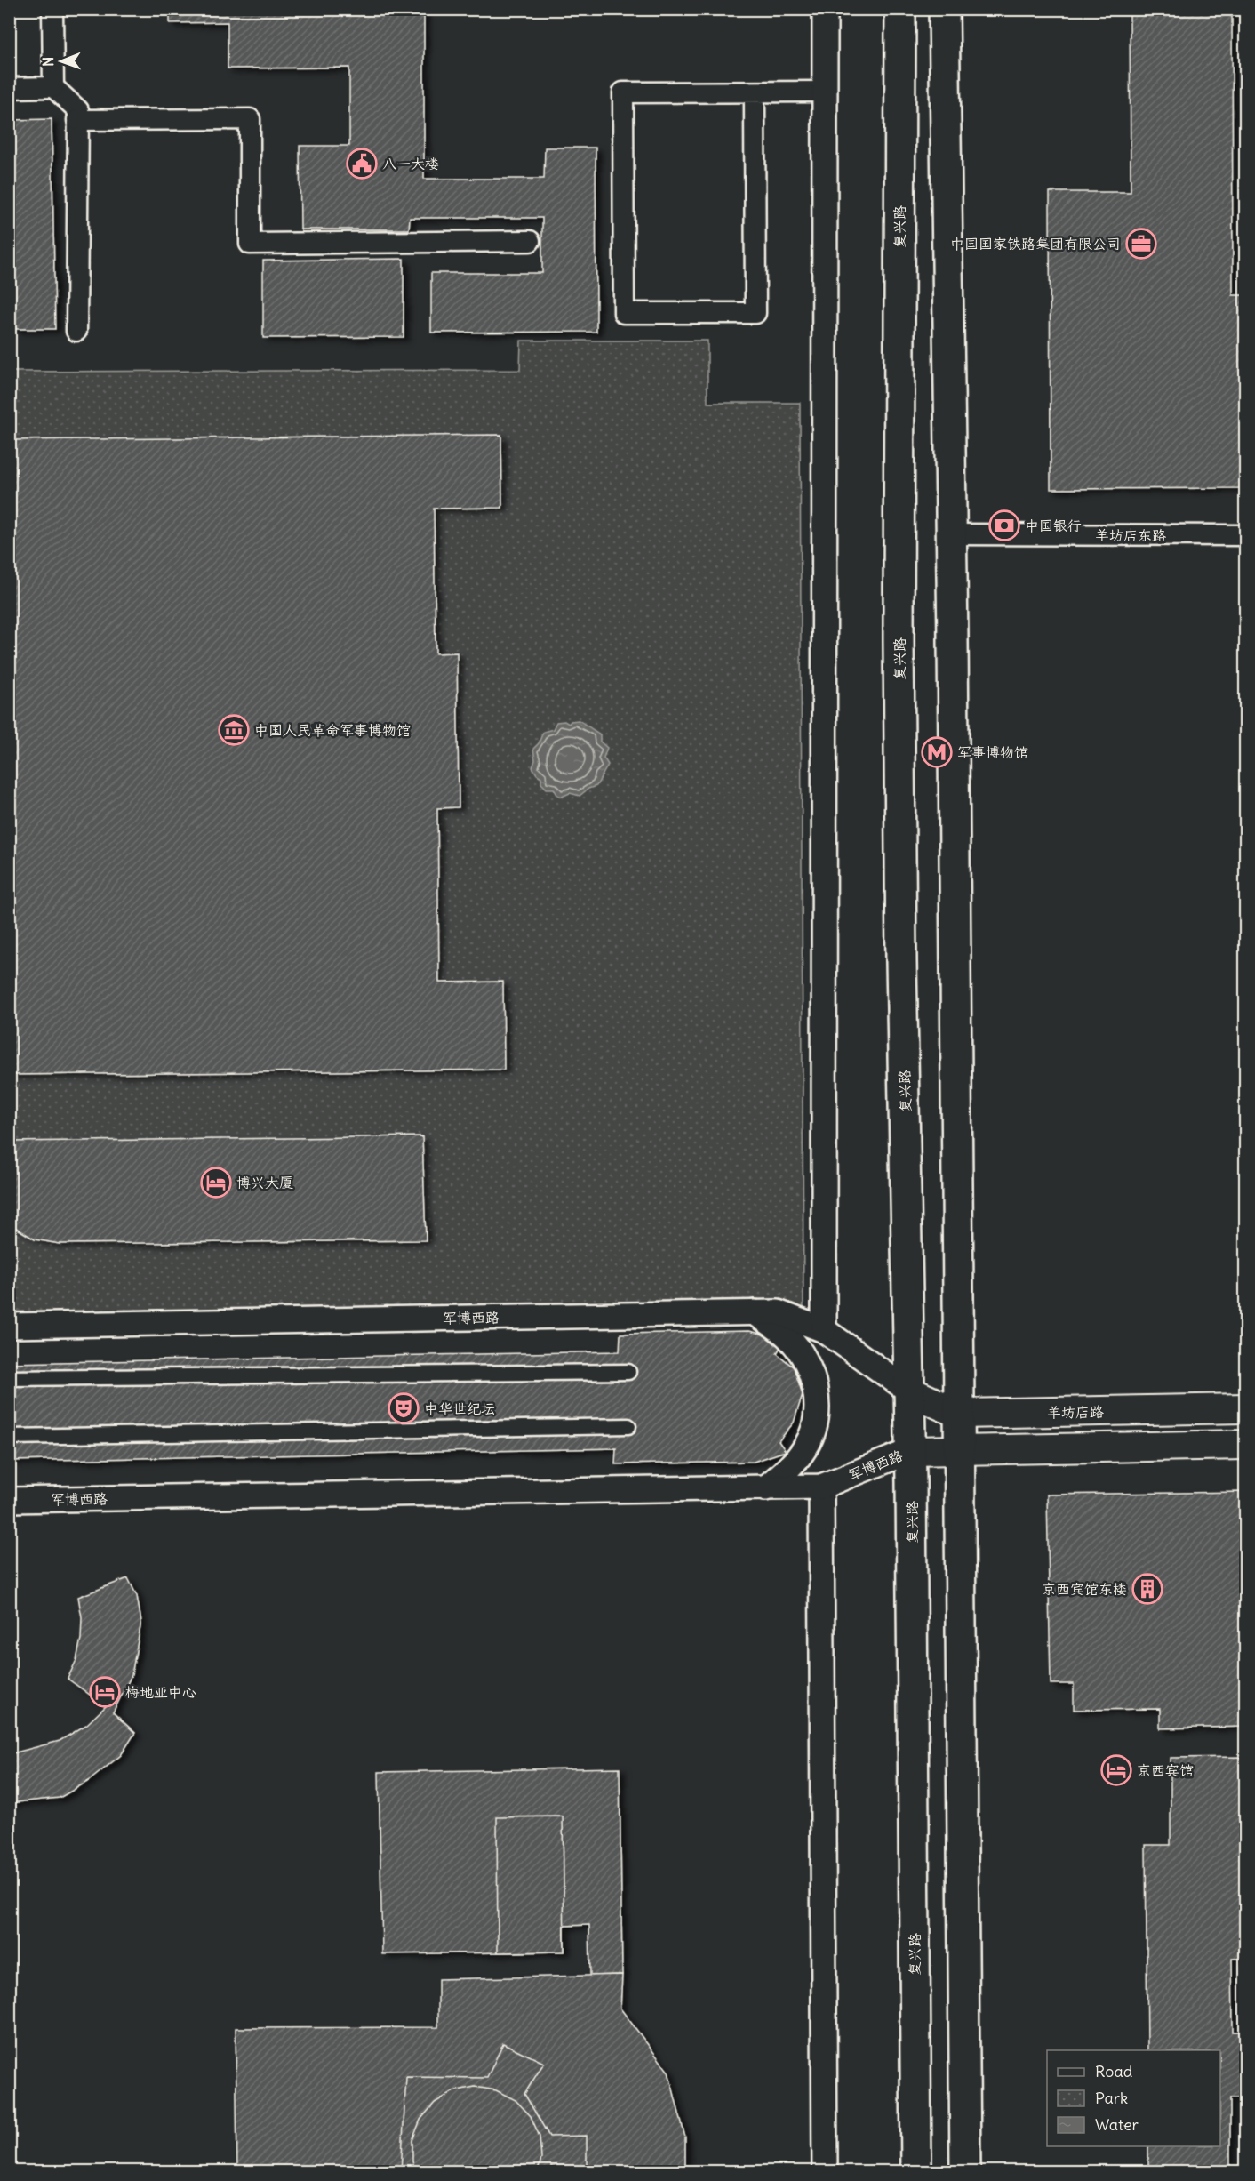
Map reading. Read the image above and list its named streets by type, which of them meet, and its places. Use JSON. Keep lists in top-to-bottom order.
{
  "streets": {
    "highway": ["复兴路"],
    "main road": ["羊坊店路"],
    "street": ["羊坊店东路", "军博西路"]
  },
  "crossings": [
    ["复兴路", "军博西路"],
    ["复兴路", "羊坊店路"],
    ["军博西路", "羊坊店路"]
  ],
  "places": {
    "public building": ["八一大楼"],
    "office": ["中国国家铁路集团有限公司"],
    "bank": ["中国银行"],
    "museum": ["中国人民革命军事博物馆"],
    "metro station": ["军事博物馆"],
    "hotel": ["博兴大厦", "梅地亚中心", "京西宾馆"],
    "theatre": ["中华世纪坛"],
    "building": ["京西宾馆东楼"]
  },
  "legend": ["Road", "Park", "Water"],
  "north": "left"
}
